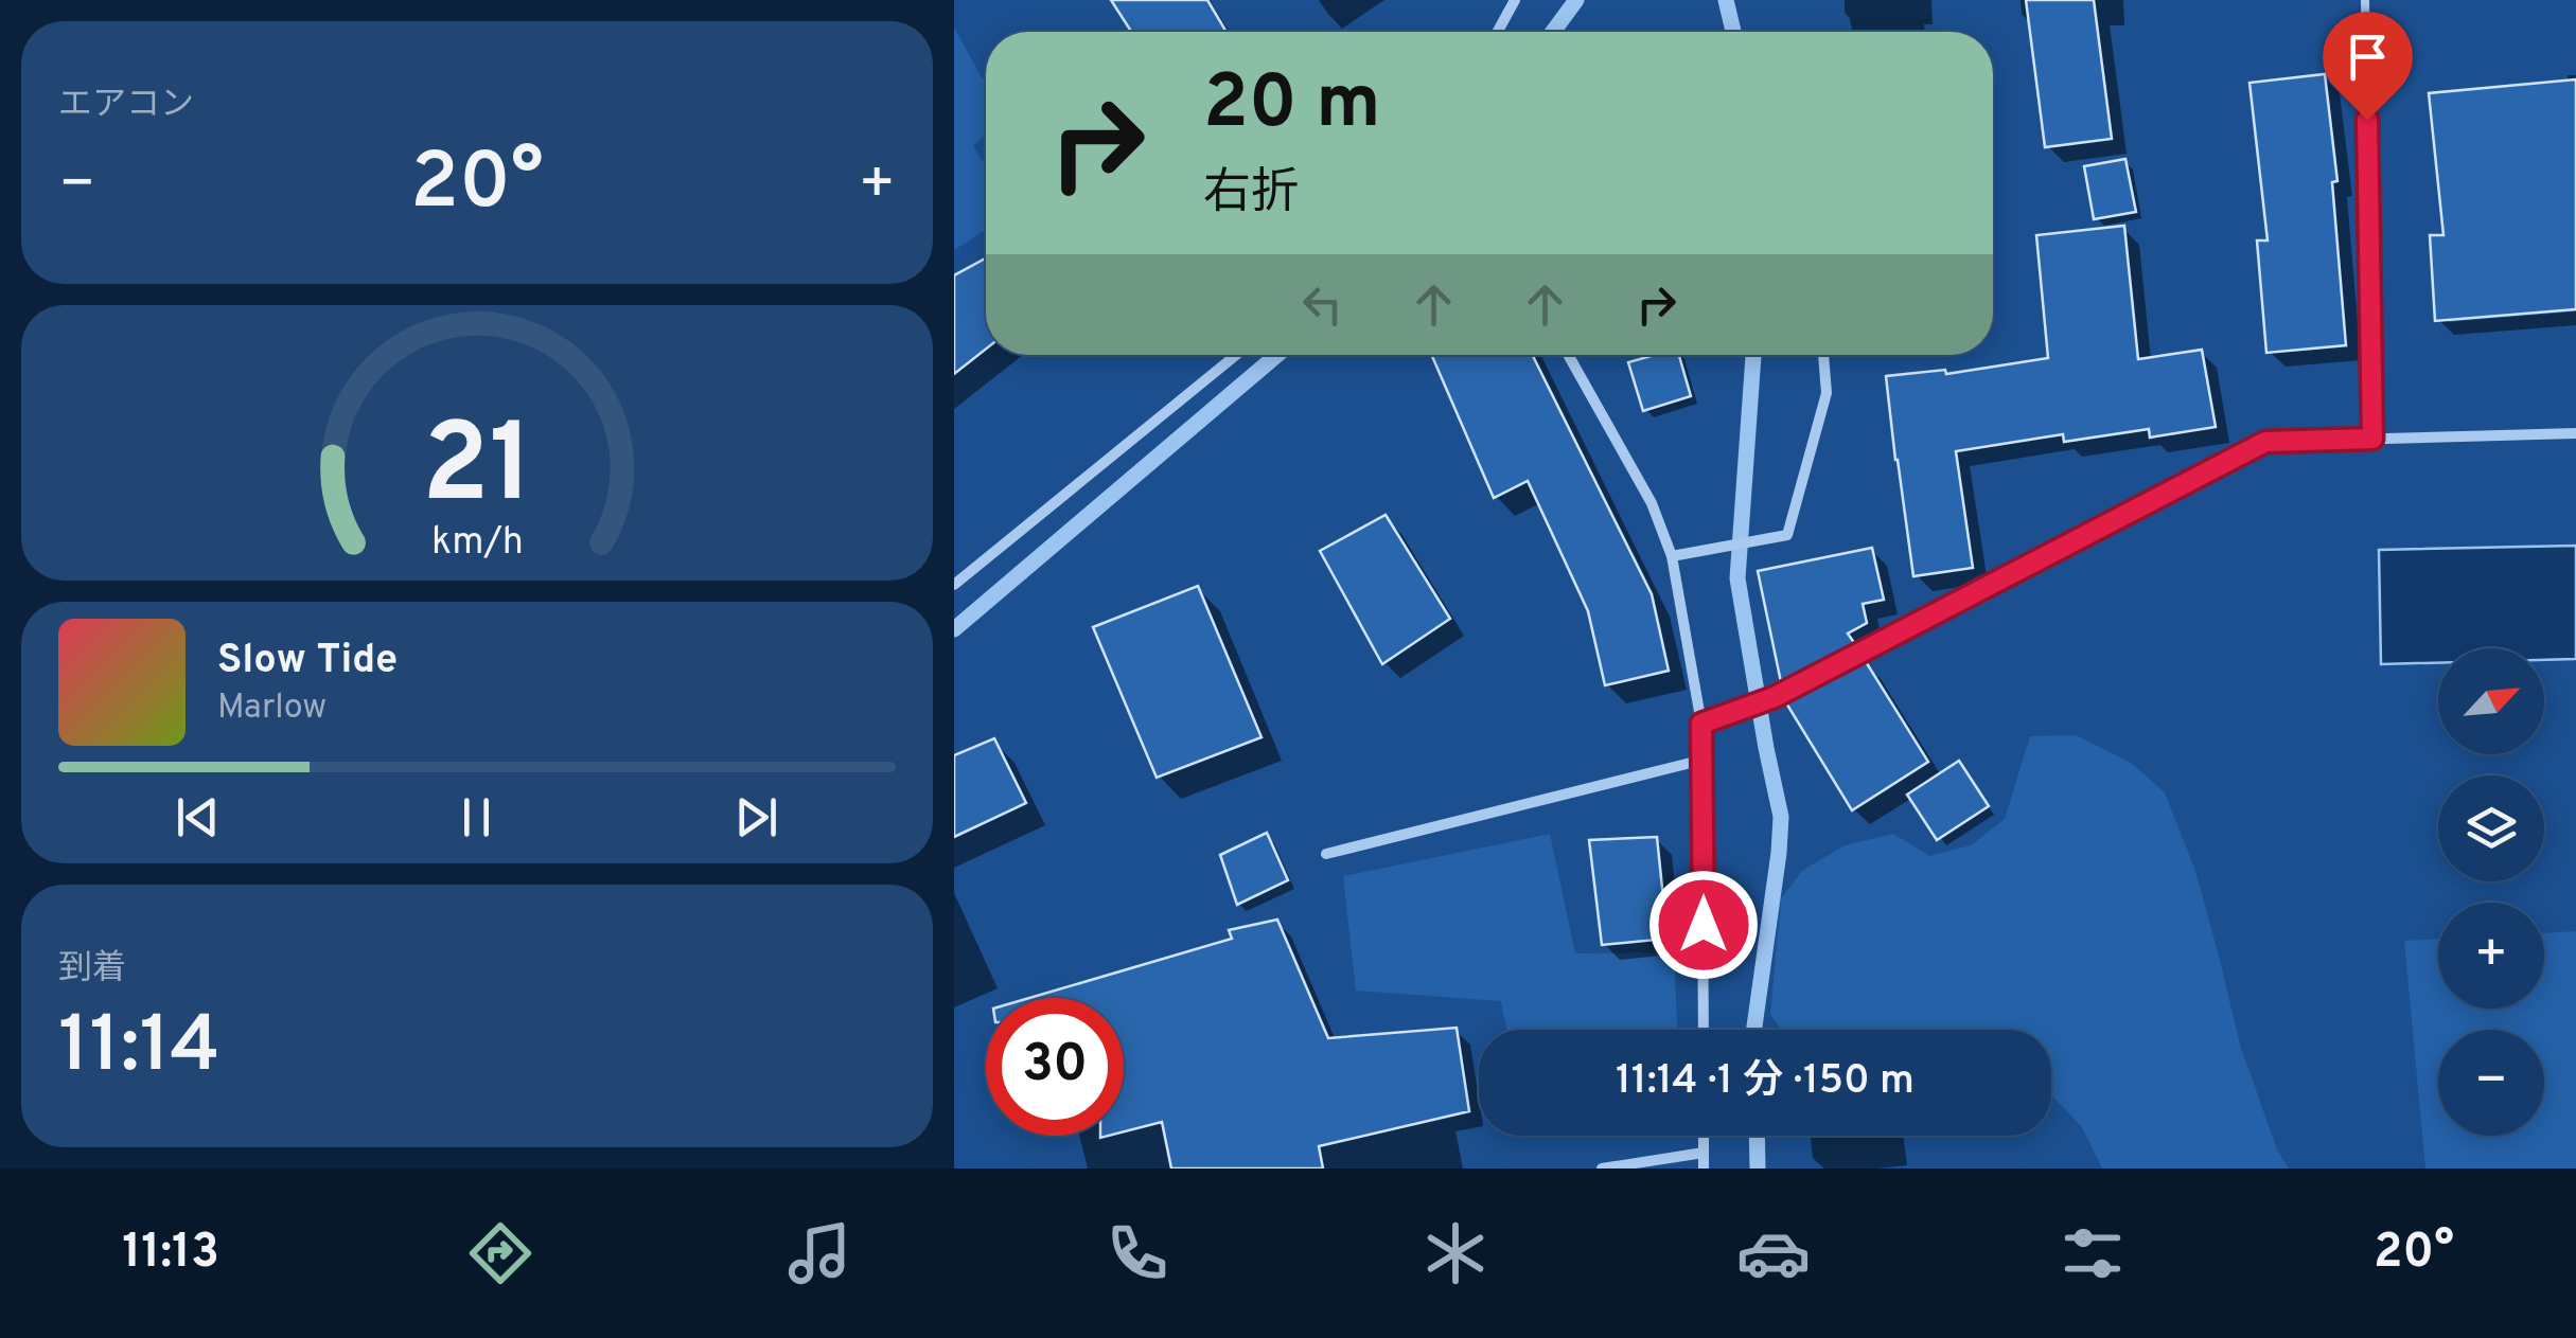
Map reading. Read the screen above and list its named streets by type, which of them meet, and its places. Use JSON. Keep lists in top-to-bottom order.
{
  "north": "top right",
  "page": {
    "tile": [
      "エアコン",
      ["到着", "11:14"]
    ],
    "turn": ["20 m", "右折"],
    "heat": ["−", "20°", "+"],
    "song": ["Slow Tide", "Marlow"],
    "map_buttons": ["+", "−"],
    "limit": "30",
    "trip": "11:14 · 1 分 · 150 m",
    "tabs": ["11:13", "20°"],
    "gauge": ["21", "km/h"]
  }
}
